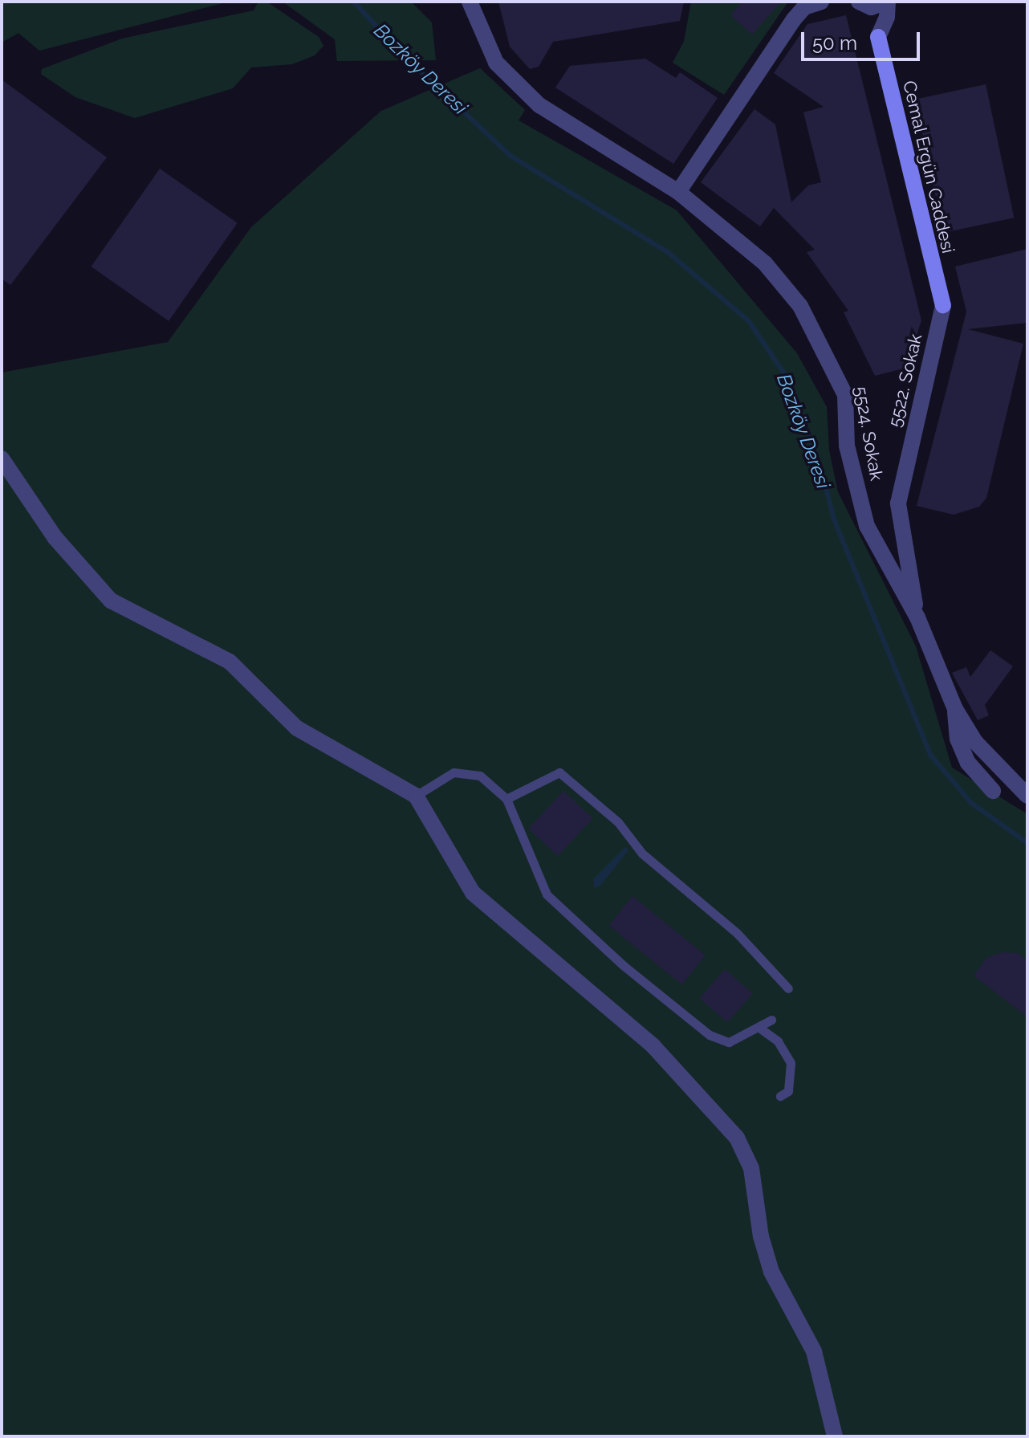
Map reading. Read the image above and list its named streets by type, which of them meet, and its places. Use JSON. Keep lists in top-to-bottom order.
{
  "streets": {
    "street": ["Cemal Ergün Caddesi", "5522. Sokak", "5524. Sokak"]
  },
  "crossings": [
    ["Cemal Ergün Caddesi", "5522. Sokak"],
    ["5522. Sokak", "5524. Sokak"]
  ],
  "water": ["Bozköy Deresi"],
  "scale_bar": "50 m"
}
